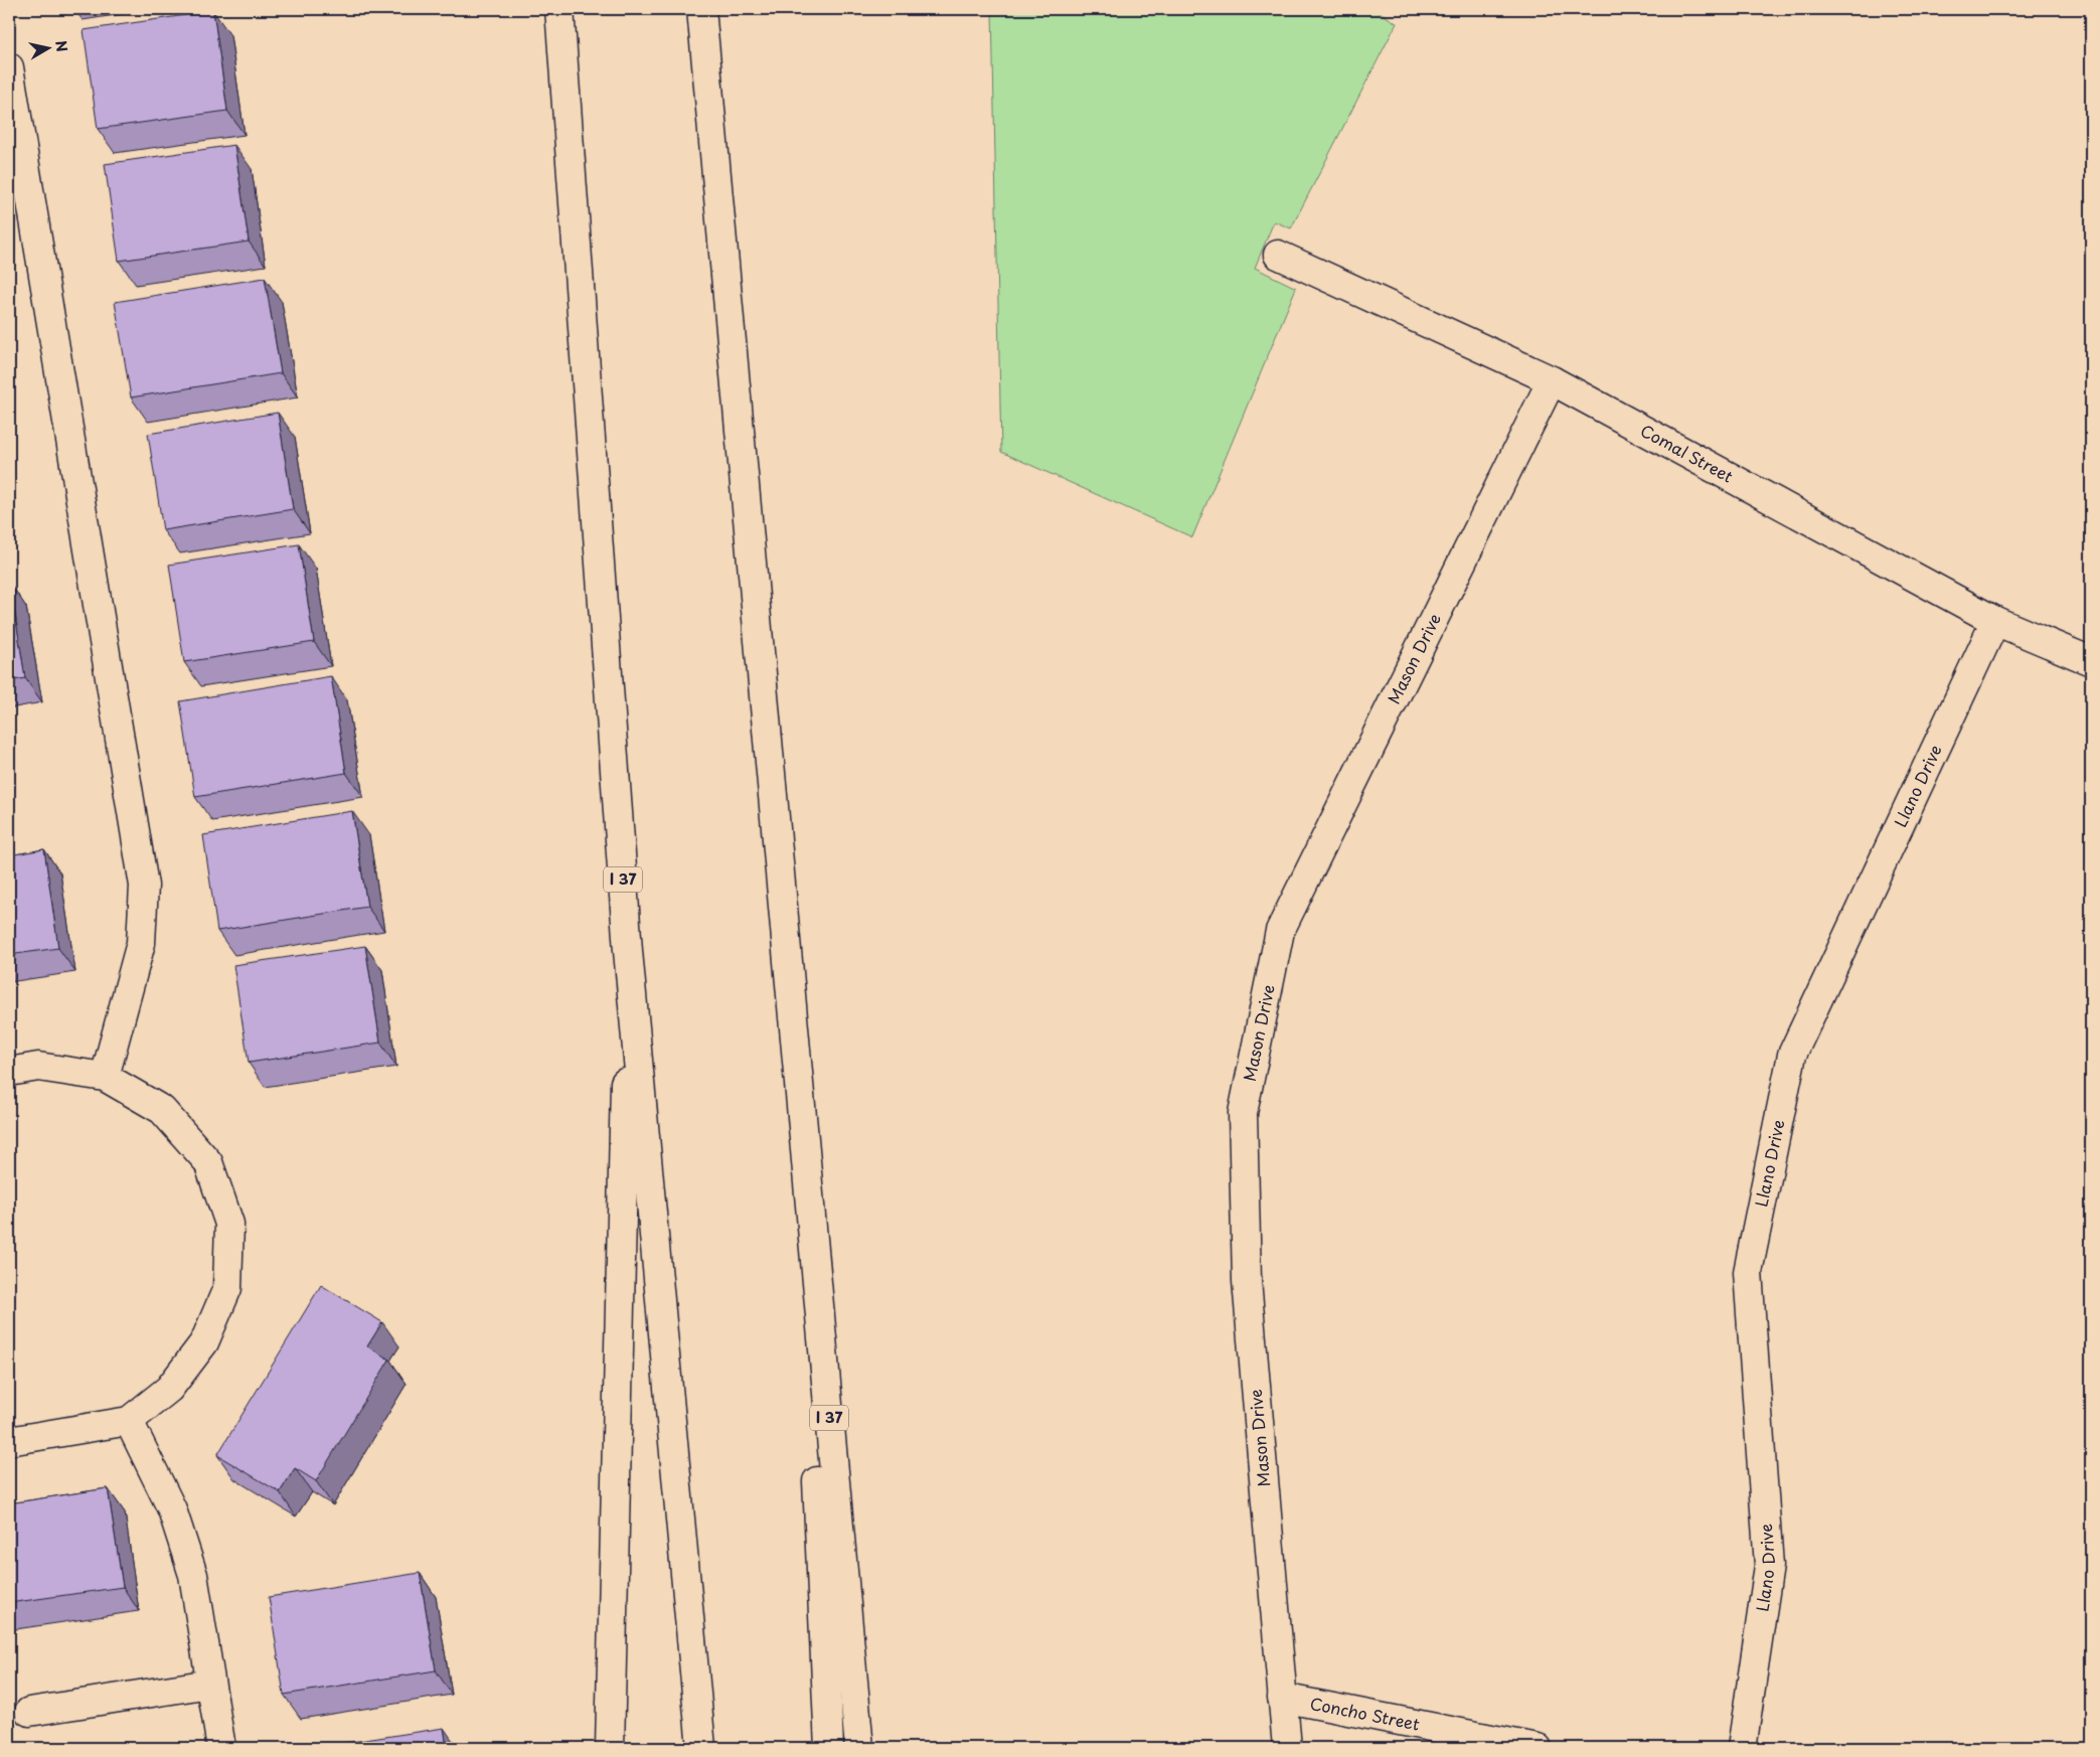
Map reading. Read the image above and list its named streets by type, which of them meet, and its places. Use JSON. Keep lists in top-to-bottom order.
{
  "streets": {
    "main road": [
      "Comal Street",
      "Mason Drive",
      "Llano Drive",
      "I 37",
      "Concho Street"
    ]
  },
  "crossings": [
    ["Comal Street", "Mason Drive"],
    ["Comal Street", "Llano Drive"],
    ["Mason Drive", "Concho Street"]
  ],
  "north": "right"
}
